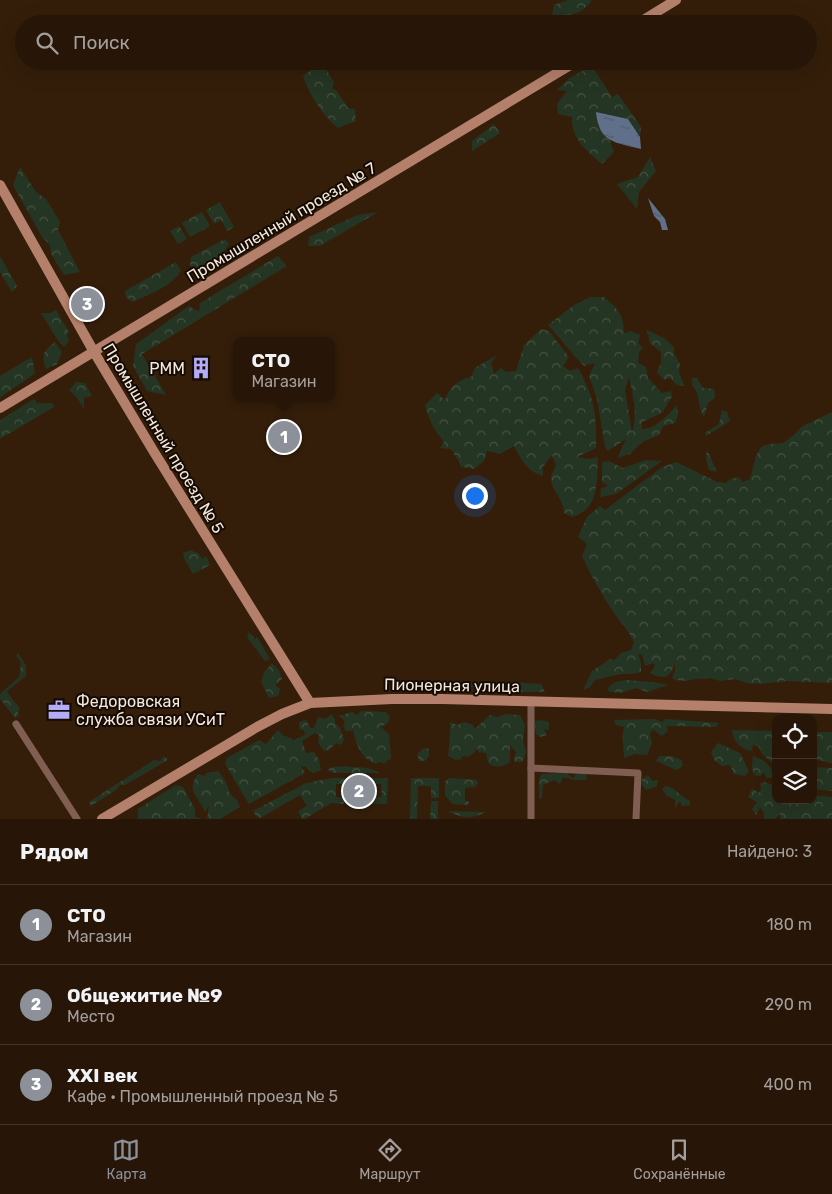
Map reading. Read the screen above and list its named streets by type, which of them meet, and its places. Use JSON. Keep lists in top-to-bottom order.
{
  "streets": {
    "street": ["Промышленный проезд № 7", "Промышленный проезд № 5", "Пионерная улица"]
  },
  "crossings": [
    ["Промышленный проезд № 7", "Промышленный проезд № 5"],
    ["Промышленный проезд № 5", "Пионерная улица"]
  ],
  "places": {
    "building": ["РММ"],
    "office": ["Федоровская служба связи УСиТ"]
  },
  "page": {
    "search": "Поиск",
    "pins": ["3", "1", "2"],
    "popup": ["СТО", "Магазин"],
    "heading": ["Рядом", "Найдено: 3"],
    "list": [
      {
        "mark": "1",
        "name": "СТО",
        "note": "Магазин",
        "value": "180 m"
      },
      {
        "mark": "2",
        "name": "Общежитие №9",
        "note": "Место",
        "value": "290 m"
      },
      {
        "mark": "3",
        "name": "XXI век",
        "note": "Кафе · Промышленный проезд № 5",
        "value": "400 m"
      }
    ],
    "nav": ["Карта", "Маршрут", "Сохранённые"]
  }
}
